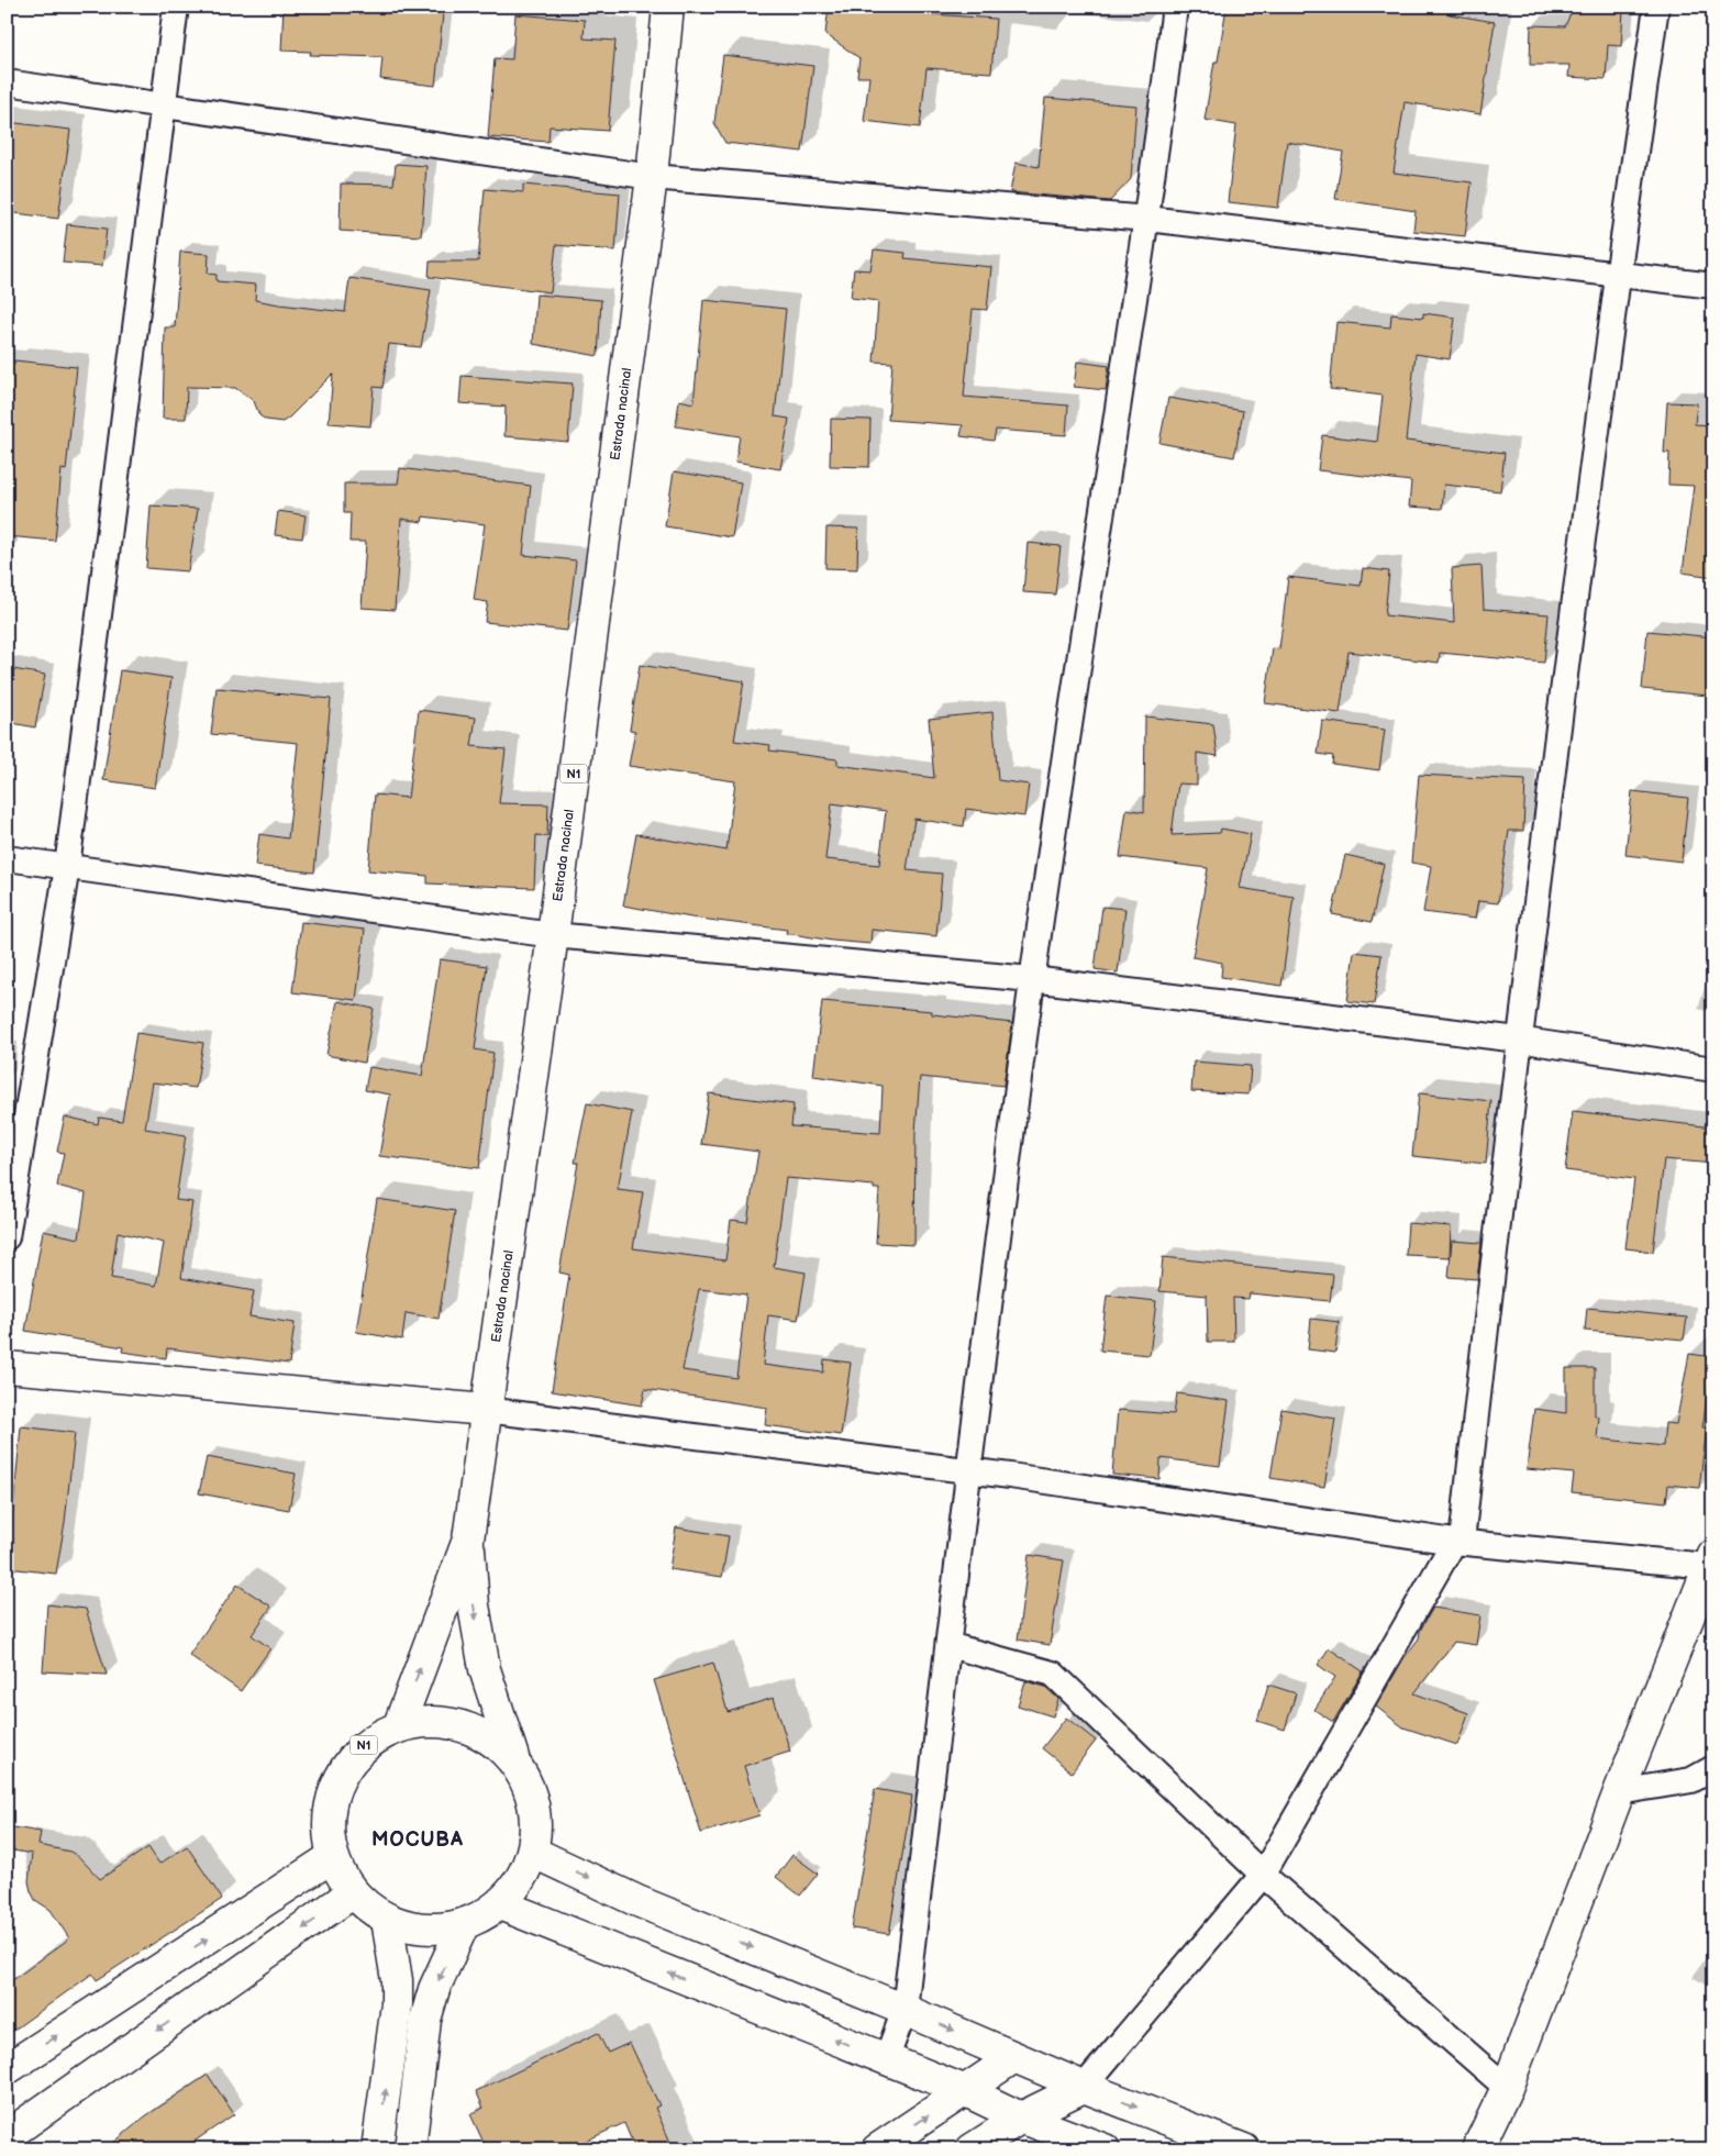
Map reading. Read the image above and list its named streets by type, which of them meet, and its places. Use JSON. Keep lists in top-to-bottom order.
{
  "streets": {
    "main road": ["Estrada nacinal", "N1"]
  },
  "crossings": [
    ["Estrada nacinal", "N1"]
  ],
  "districts": ["MOCUBA"]
}
